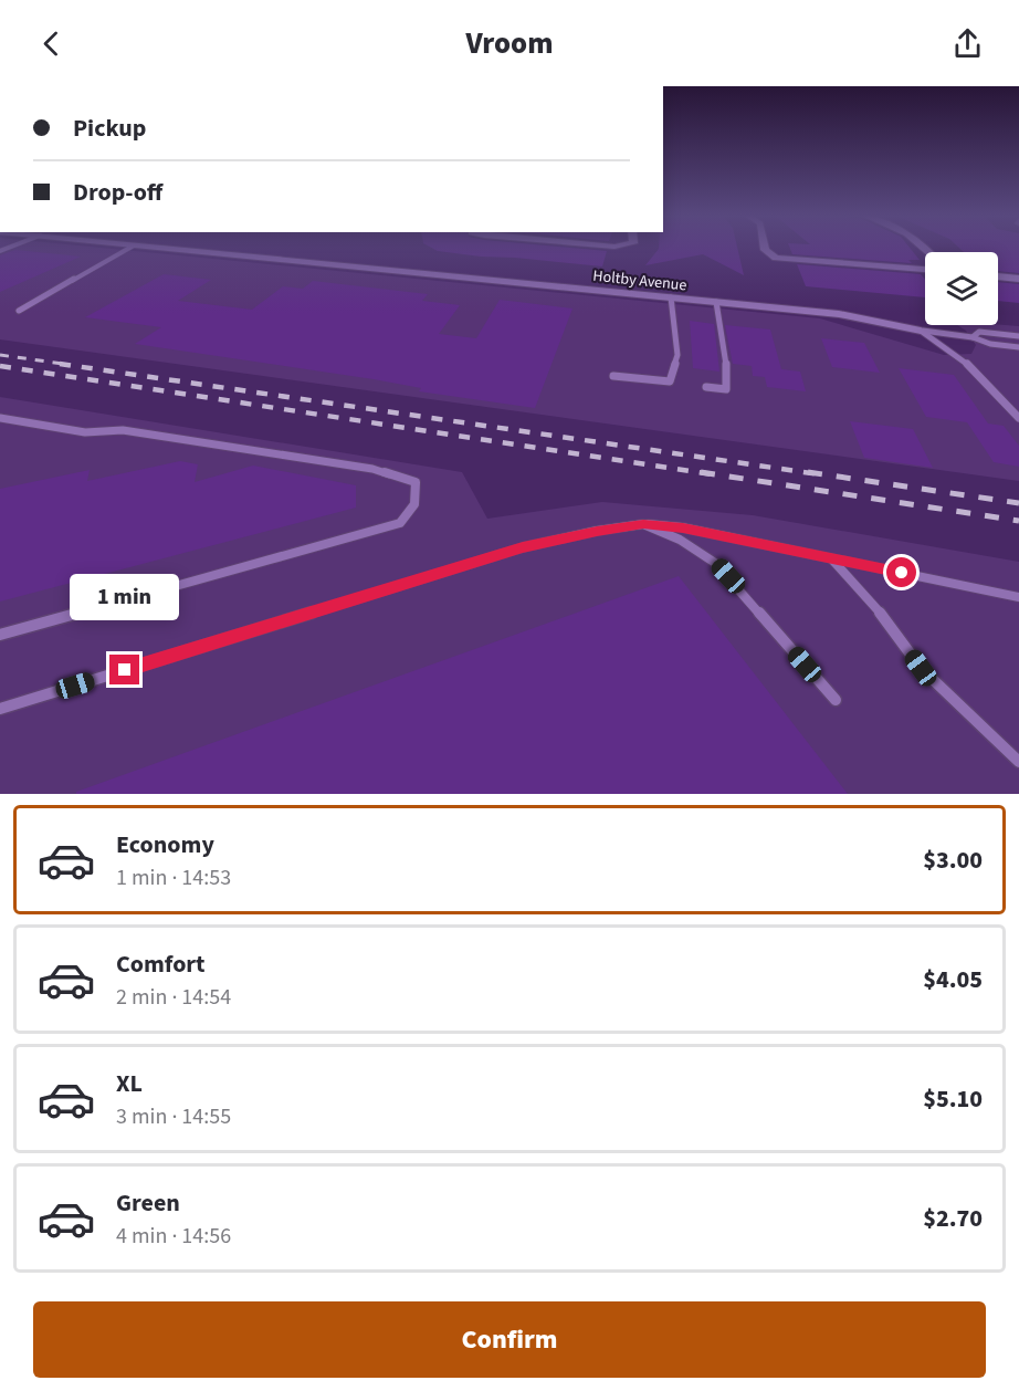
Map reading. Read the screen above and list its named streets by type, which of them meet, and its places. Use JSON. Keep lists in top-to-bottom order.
{
  "streets": {
    "street": ["Holtby Avenue"]
  },
  "page": {
    "header": "Vroom",
    "banner": ["Pickup", "Drop-off"],
    "bubble": "1 min",
    "list": [
      {
        "name": "Economy",
        "note": "1 min · 14:53",
        "value": "$3.00"
      },
      {
        "name": "Comfort",
        "note": "2 min · 14:54",
        "value": "$4.05"
      },
      {
        "name": "XL",
        "note": "3 min · 14:55",
        "value": "$5.10"
      },
      {
        "name": "Green",
        "note": "4 min · 14:56",
        "value": "$2.70"
      }
    ],
    "buttons": "Confirm"
  }
}
